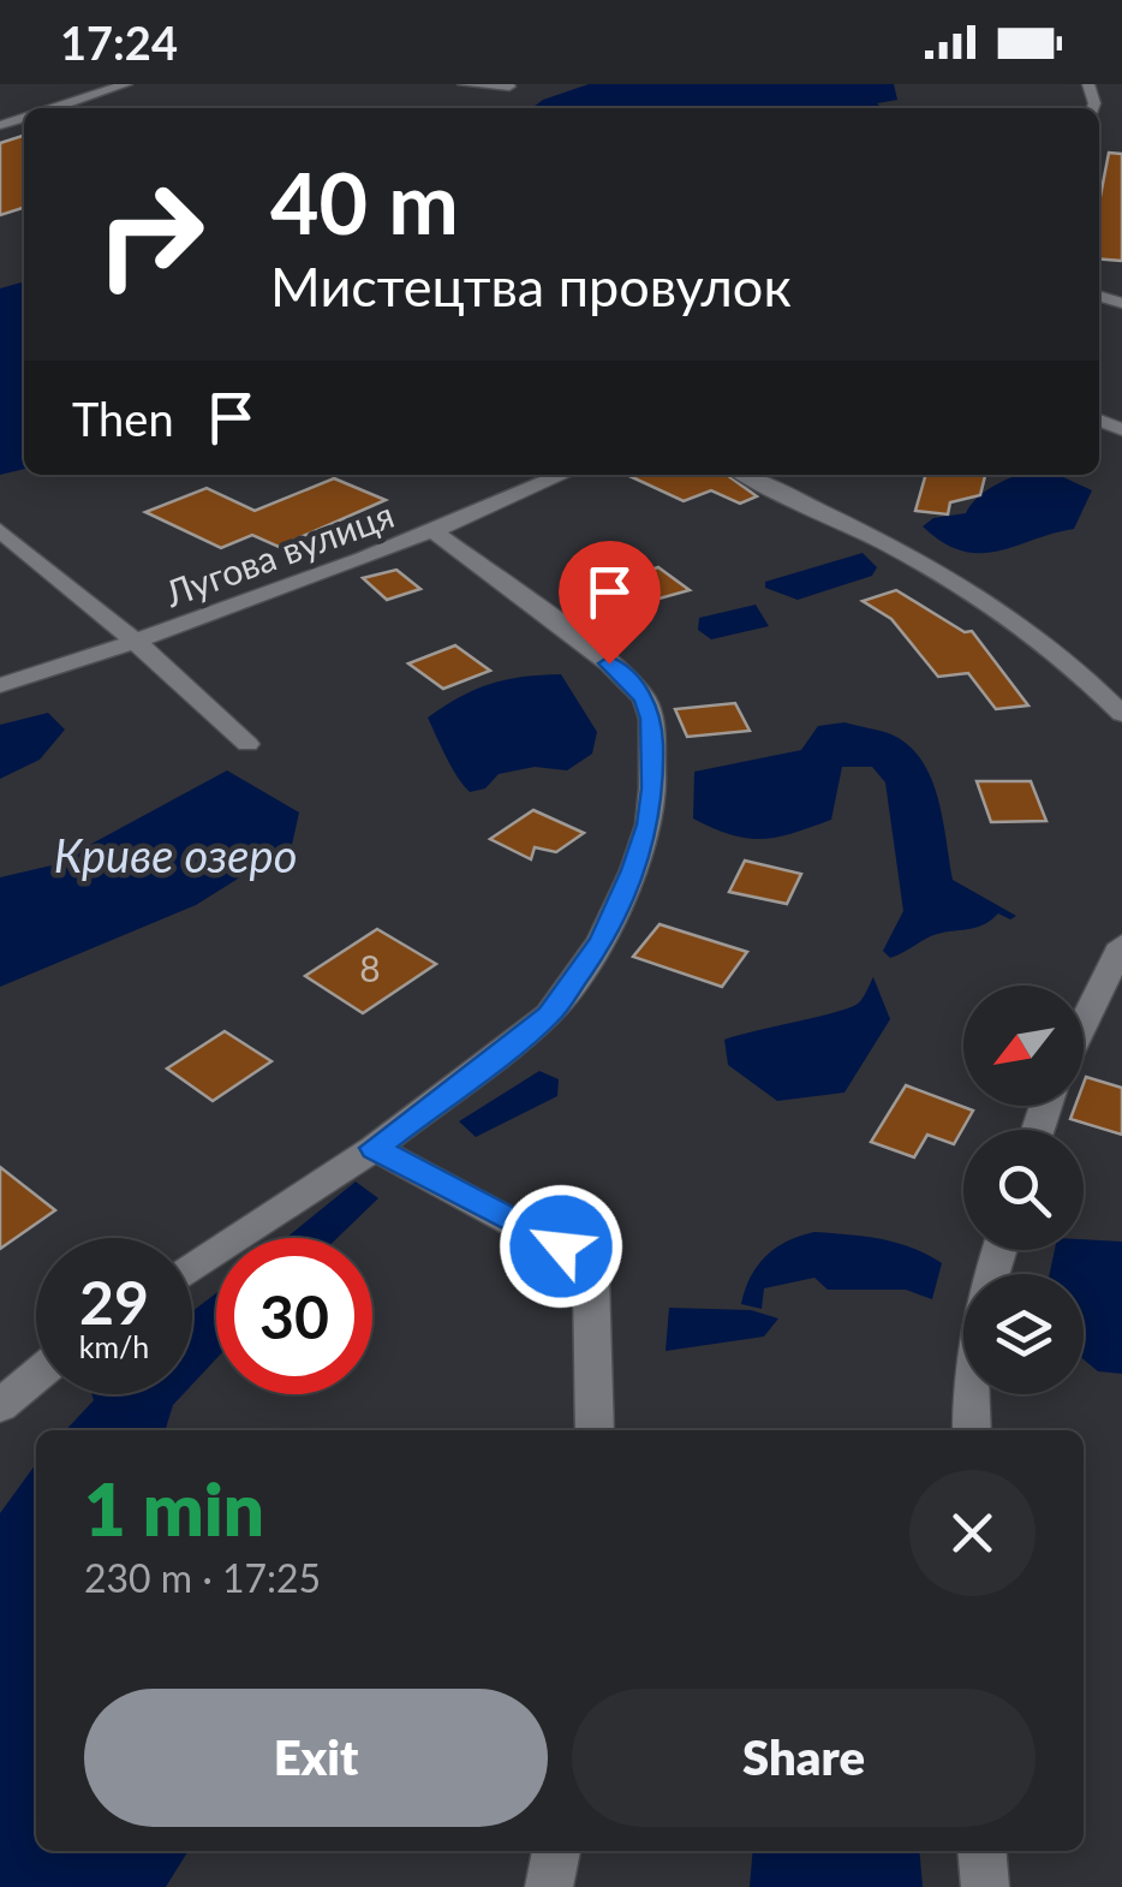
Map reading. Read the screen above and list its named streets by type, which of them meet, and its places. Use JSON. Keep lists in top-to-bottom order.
{
  "streets": {
    "street": ["Лугова вулиця"]
  },
  "water": ["Криве озеро"],
  "house_numbers": ["8"],
  "north": "bottom left",
  "page": {
    "status": "17:24",
    "turn": ["40 m", "Мистецтва провулок"],
    "then": "Then",
    "speed": "29 km/h",
    "limit": "30",
    "heading": ["1 min", "230 m · 17:25"],
    "buttons": ["Exit", "Share"]
  }
}
